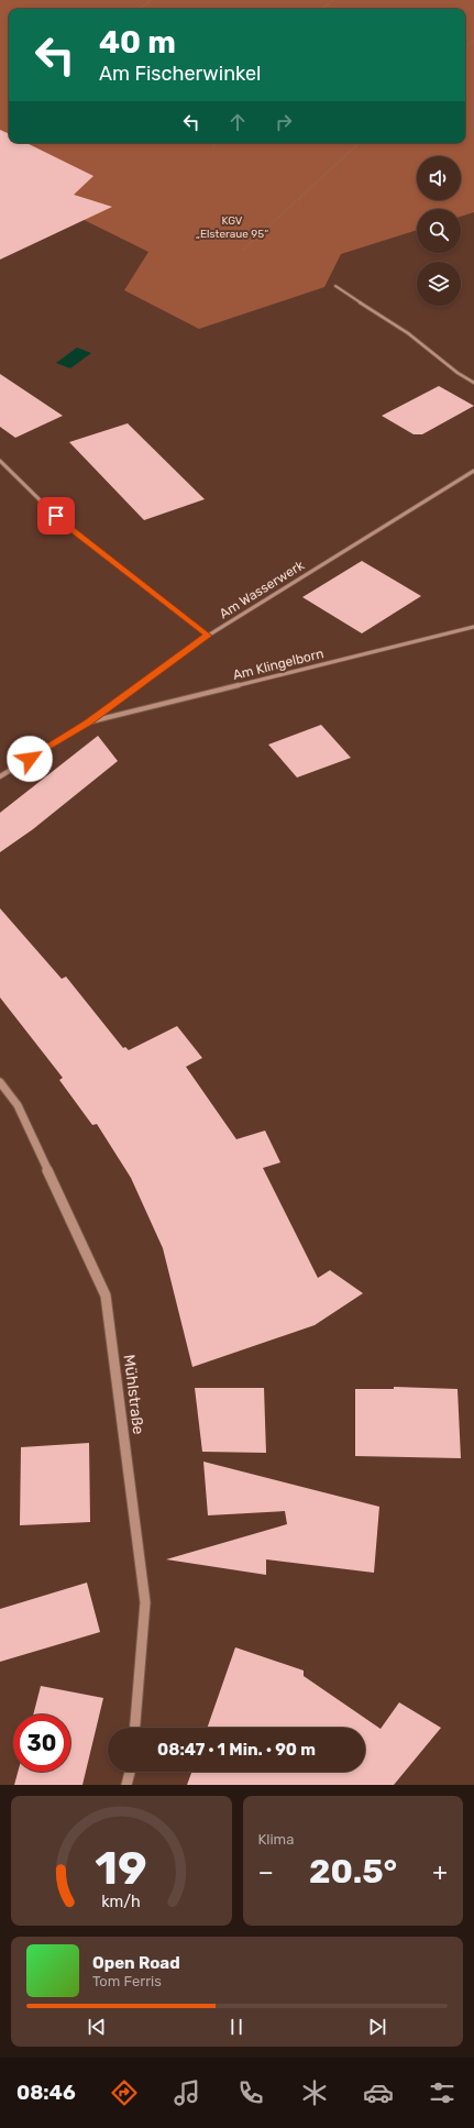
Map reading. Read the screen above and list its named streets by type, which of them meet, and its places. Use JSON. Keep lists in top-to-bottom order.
{
  "streets": {
    "street": ["Am Wasserwerk", "Am Klingelborn", "Mühlstraße"]
  },
  "crossings": [
    ["Am Wasserwerk", "Am Klingelborn"]
  ],
  "parks": ["KGV „Elsteraue 95“"],
  "page": {
    "turn": ["40 m", "Am Fischerwinkel"],
    "limit": "30",
    "trip": "08:47 · 1 Min. · 90 m",
    "tile": "Klima",
    "heat": ["−", "20.5°", "+"],
    "song": ["Open Road", "Tom Ferris"],
    "tabs": "08:46",
    "gauge": ["19", "km/h"]
  }
}
